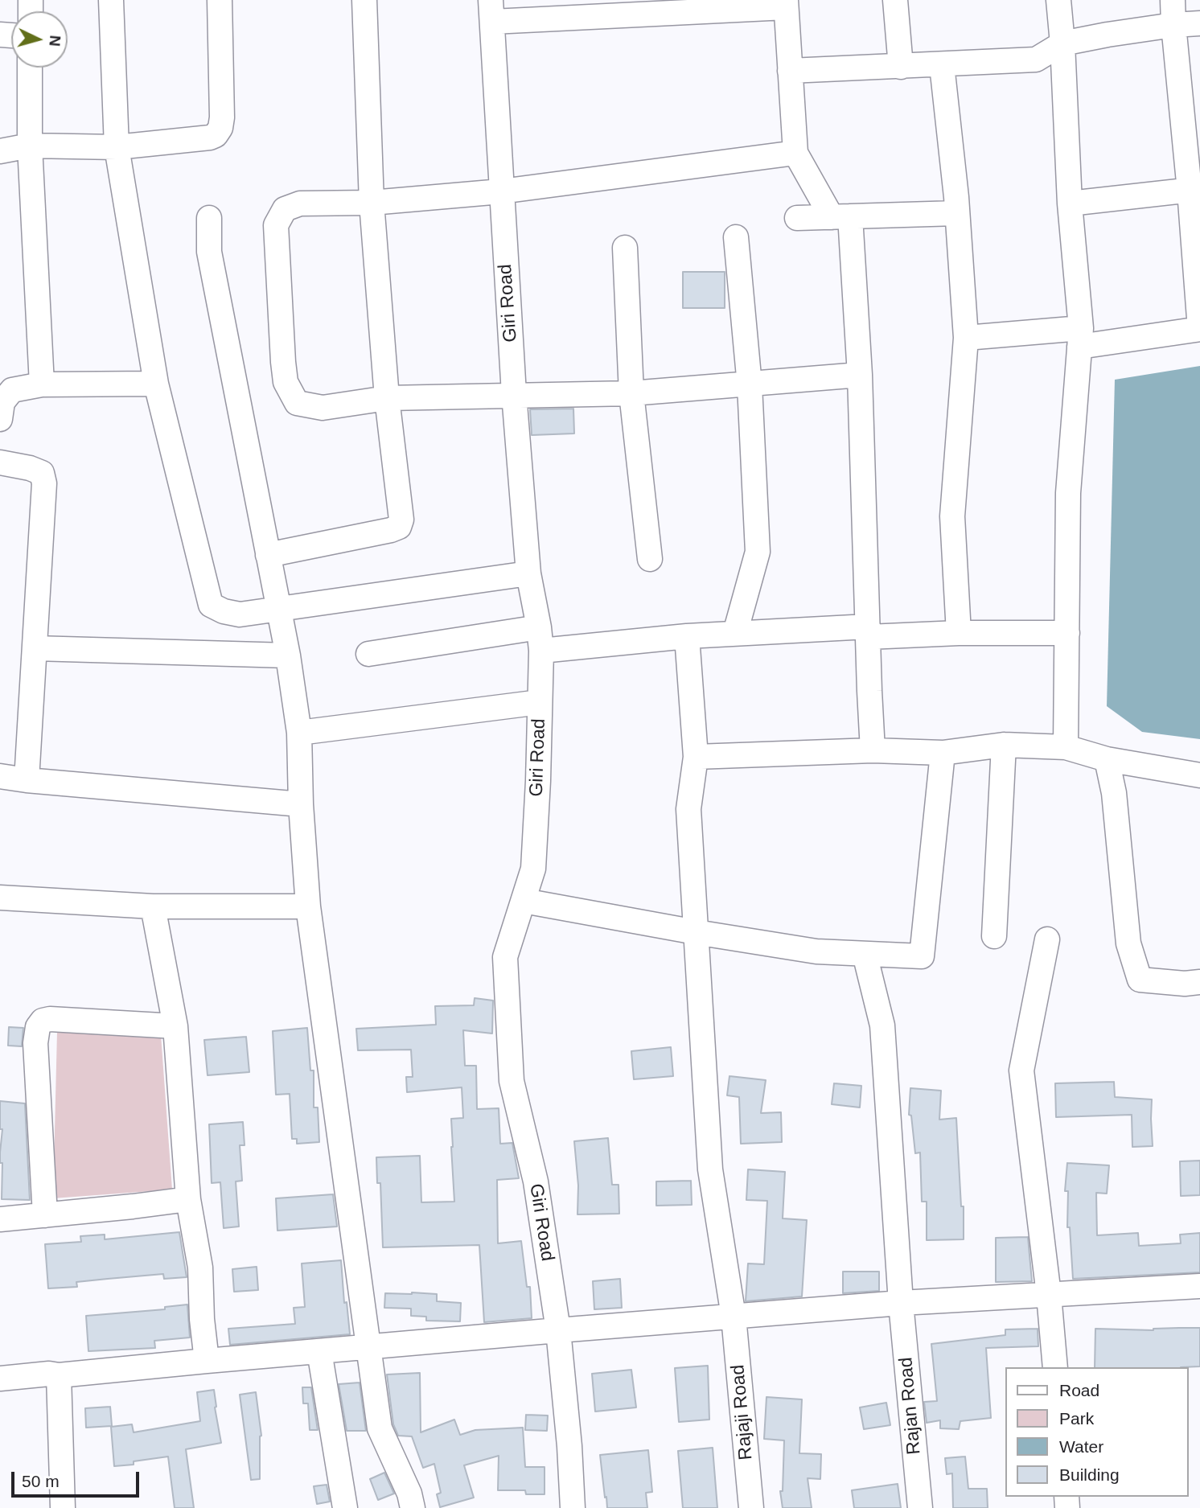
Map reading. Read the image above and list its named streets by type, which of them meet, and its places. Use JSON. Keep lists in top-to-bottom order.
{
  "streets": {
    "street": ["Giri Road", "Rajan Road", "Rajaji Road"]
  },
  "legend": [
    "Road",
    "Park",
    "Water",
    "Building"
  ],
  "scale_bar": "50 m",
  "north": "right"
}
